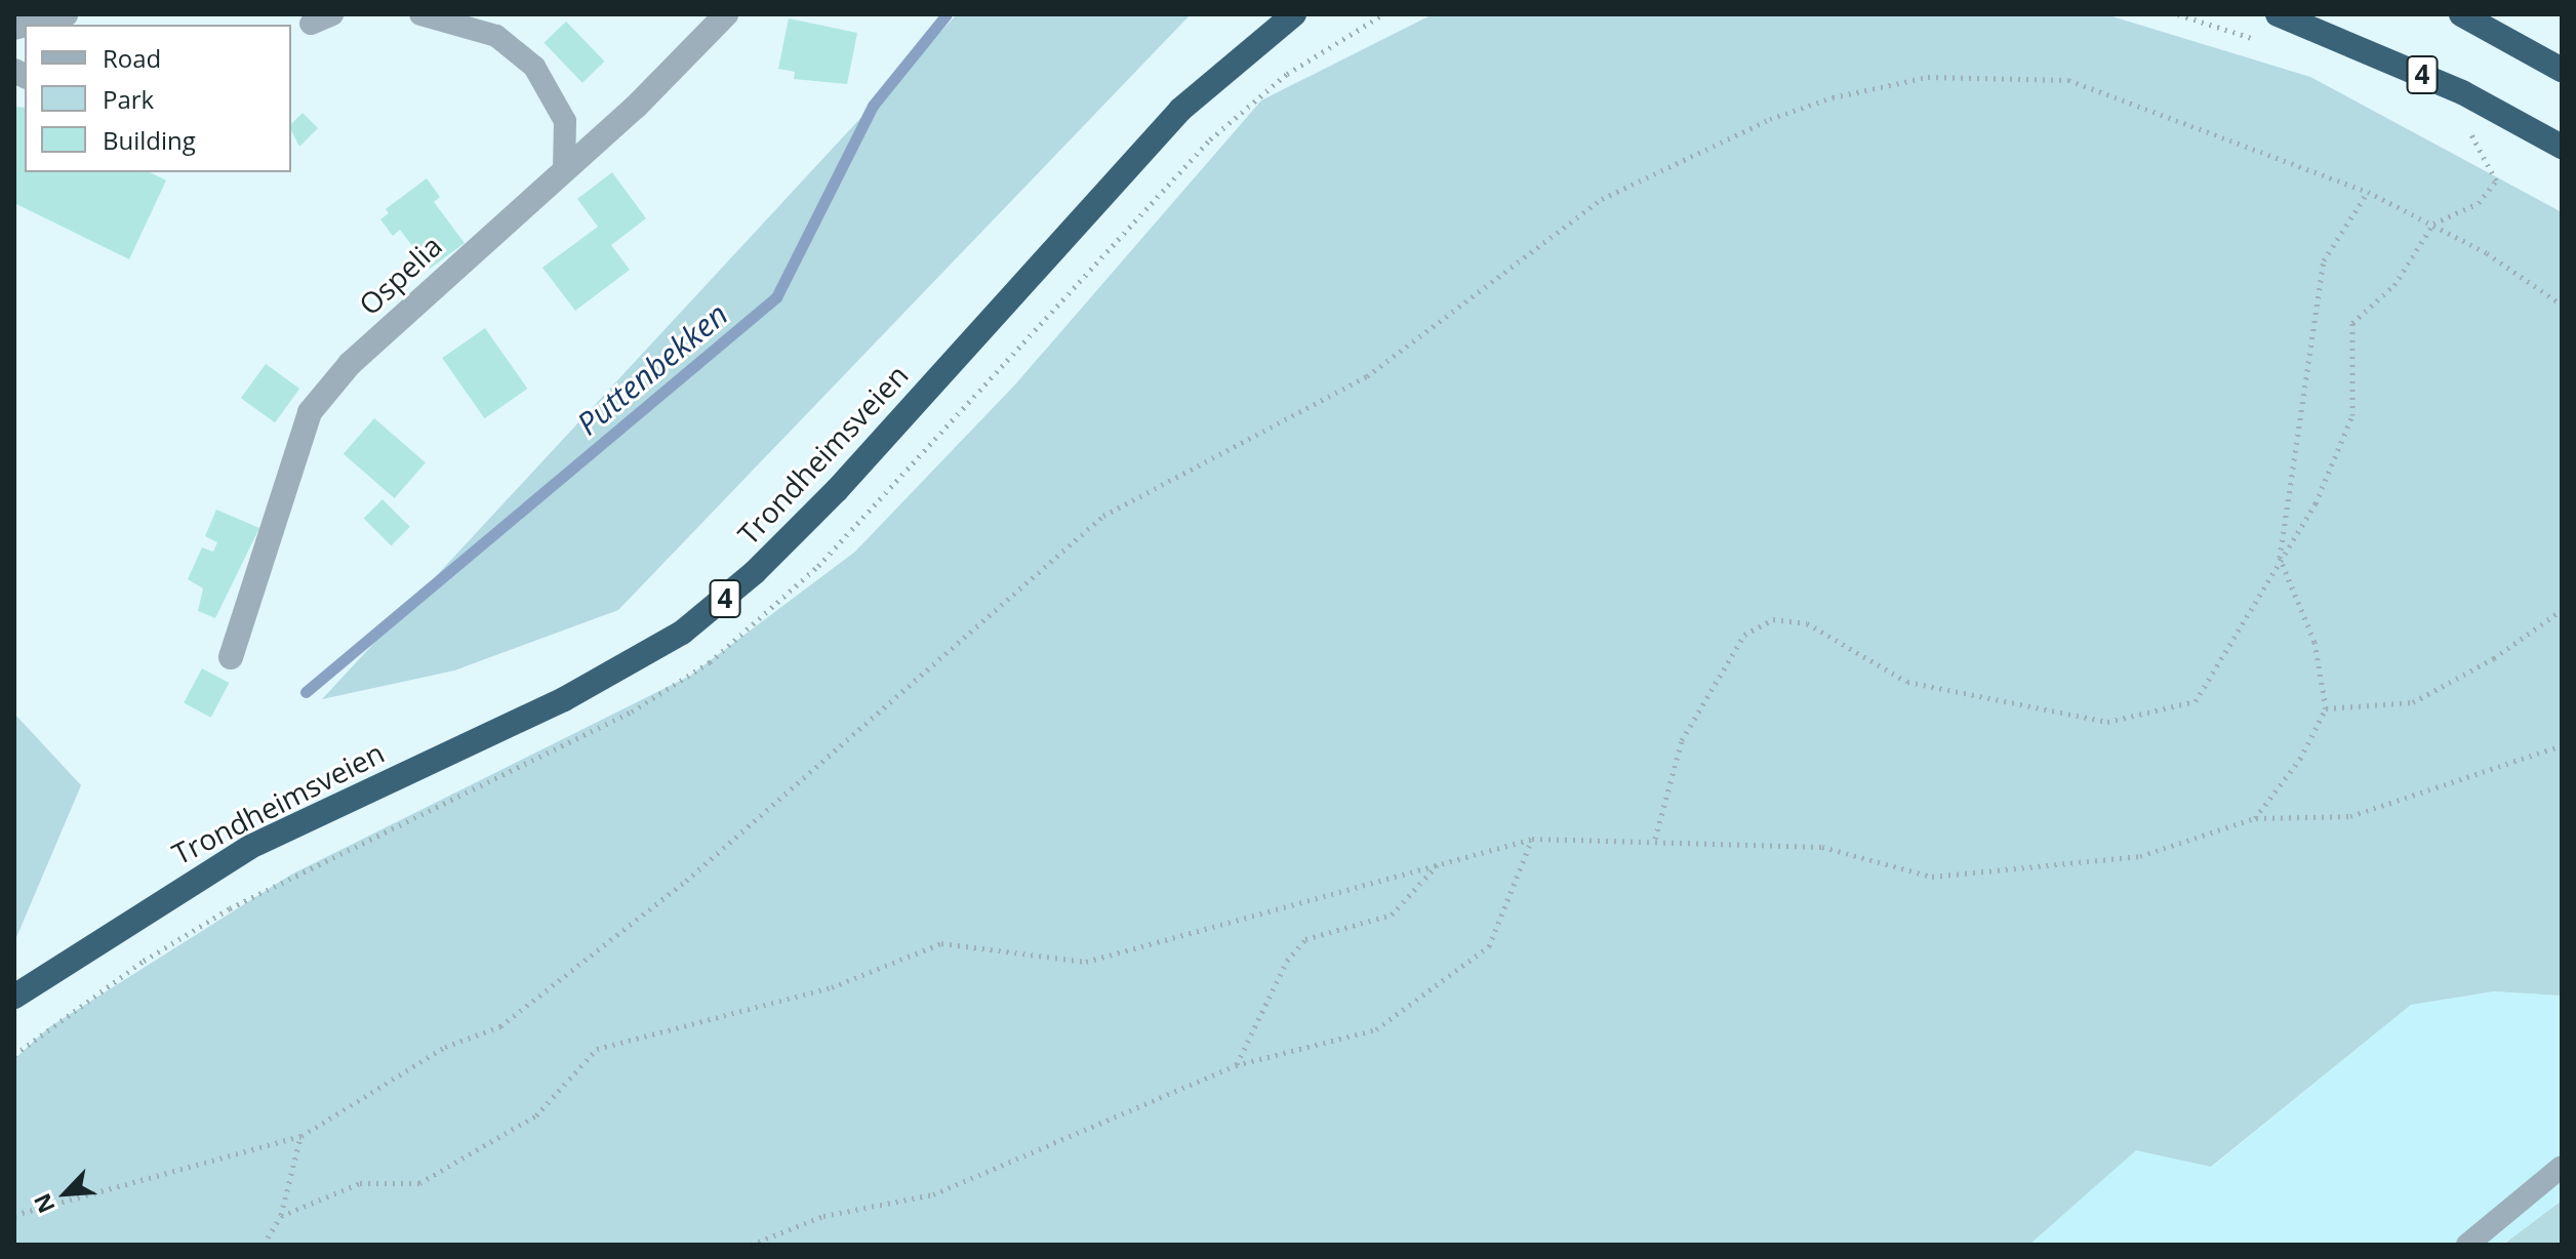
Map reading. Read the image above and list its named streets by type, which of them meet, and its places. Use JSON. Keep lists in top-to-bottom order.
{
  "streets": {
    "highway": ["4", "Trondheimsveien"],
    "street": ["Ospelia"]
  },
  "water": ["Puttenbekken"],
  "legend": ["Road", "Park", "Building"],
  "north": "bottom left"
}
